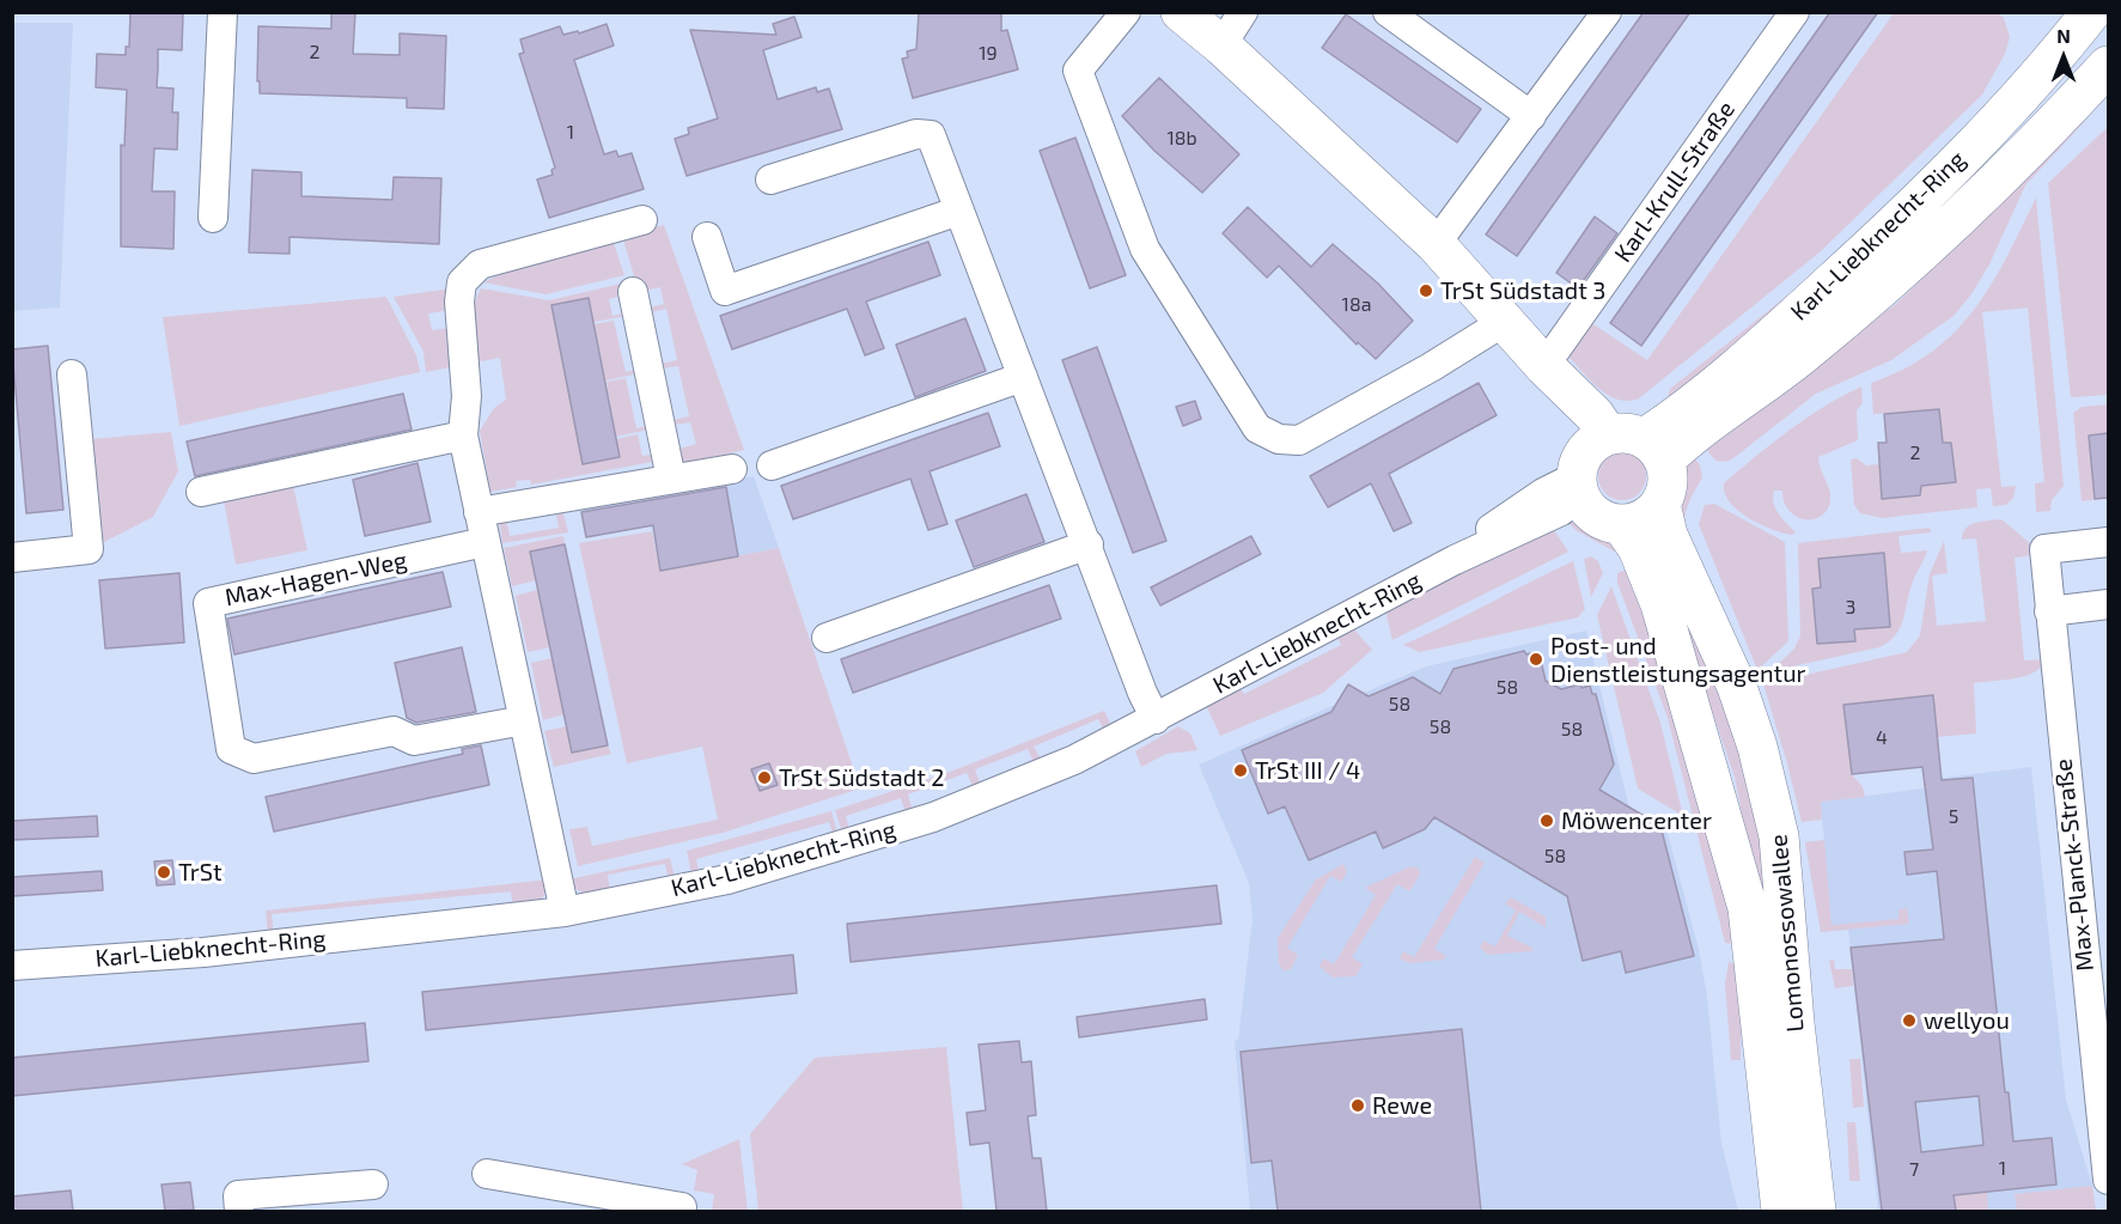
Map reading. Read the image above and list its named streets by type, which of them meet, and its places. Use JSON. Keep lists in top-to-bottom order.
{
  "streets": {
    "street": [
      "Karl-Krull-Straße",
      "Karl-Liebknecht-Ring",
      "Max-Hagen-Weg",
      "Max-Planck-Straße",
      "Lomonossowallee"
    ]
  },
  "crossings": [
    ["Karl-Liebknecht-Ring", "Lomonossowallee"]
  ],
  "places": [
    "TrSt Südstadt 3",
    "Post- und Dienstleistungsagentur",
    "TrSt III / 4",
    "TrSt Südstadt 2",
    "Möwencenter",
    "TrSt",
    "wellyou",
    "Rewe"
  ],
  "house_numbers": [
    "2",
    "19",
    "1",
    "18b",
    "18a",
    "2",
    "3",
    "58",
    "58",
    "58",
    "58",
    "4",
    "5",
    "58",
    "1",
    "7"
  ],
  "north": "top"
}
